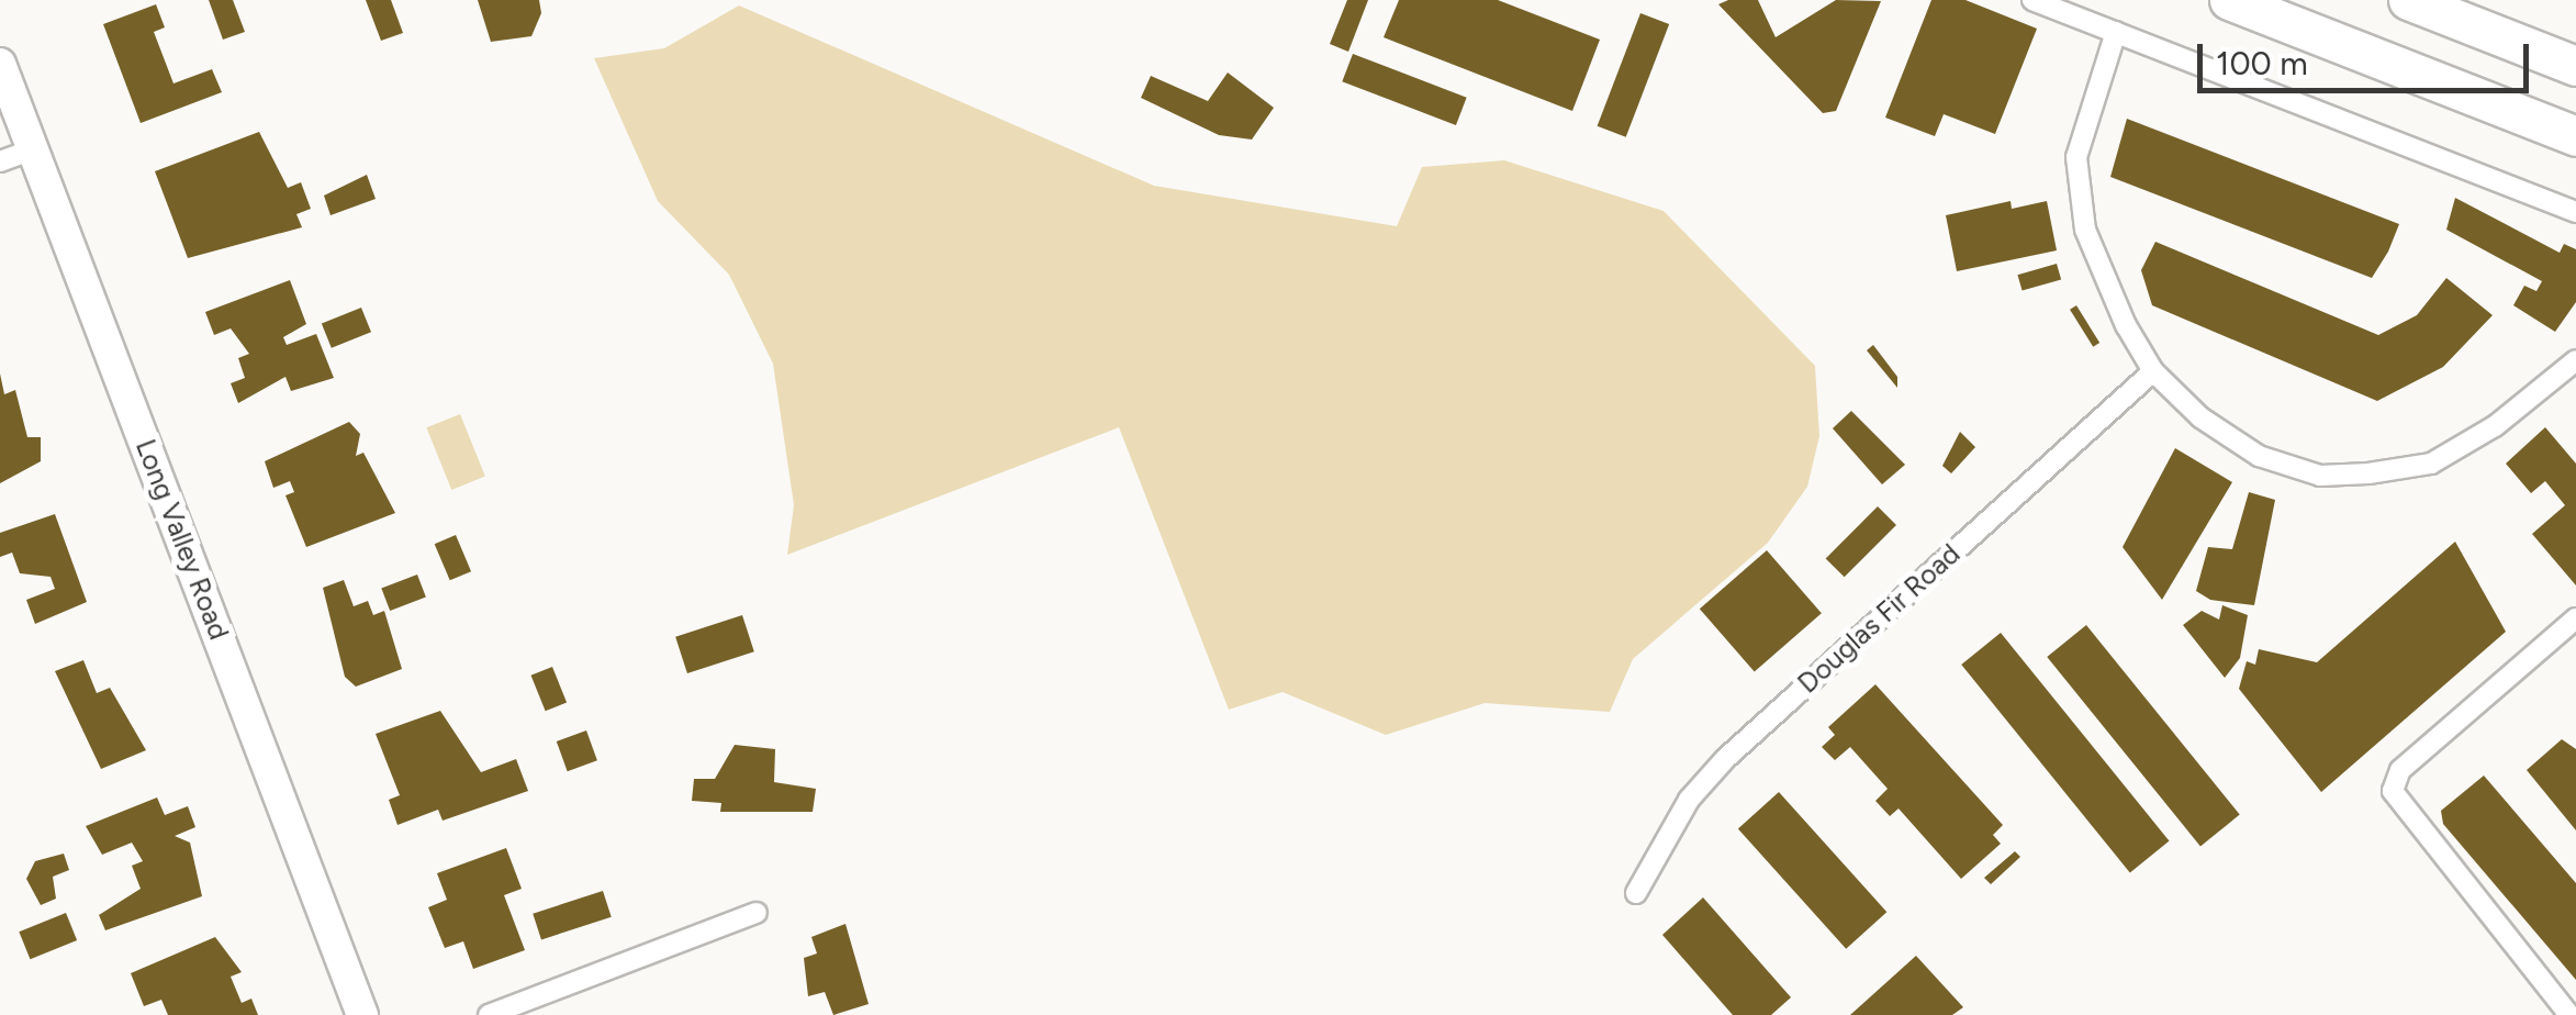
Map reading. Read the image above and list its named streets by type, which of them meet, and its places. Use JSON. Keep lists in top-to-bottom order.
{
  "streets": {
    "street": ["Long Valley Road", "Douglas Fir Road"]
  },
  "scale_bar": "100 m"
}
